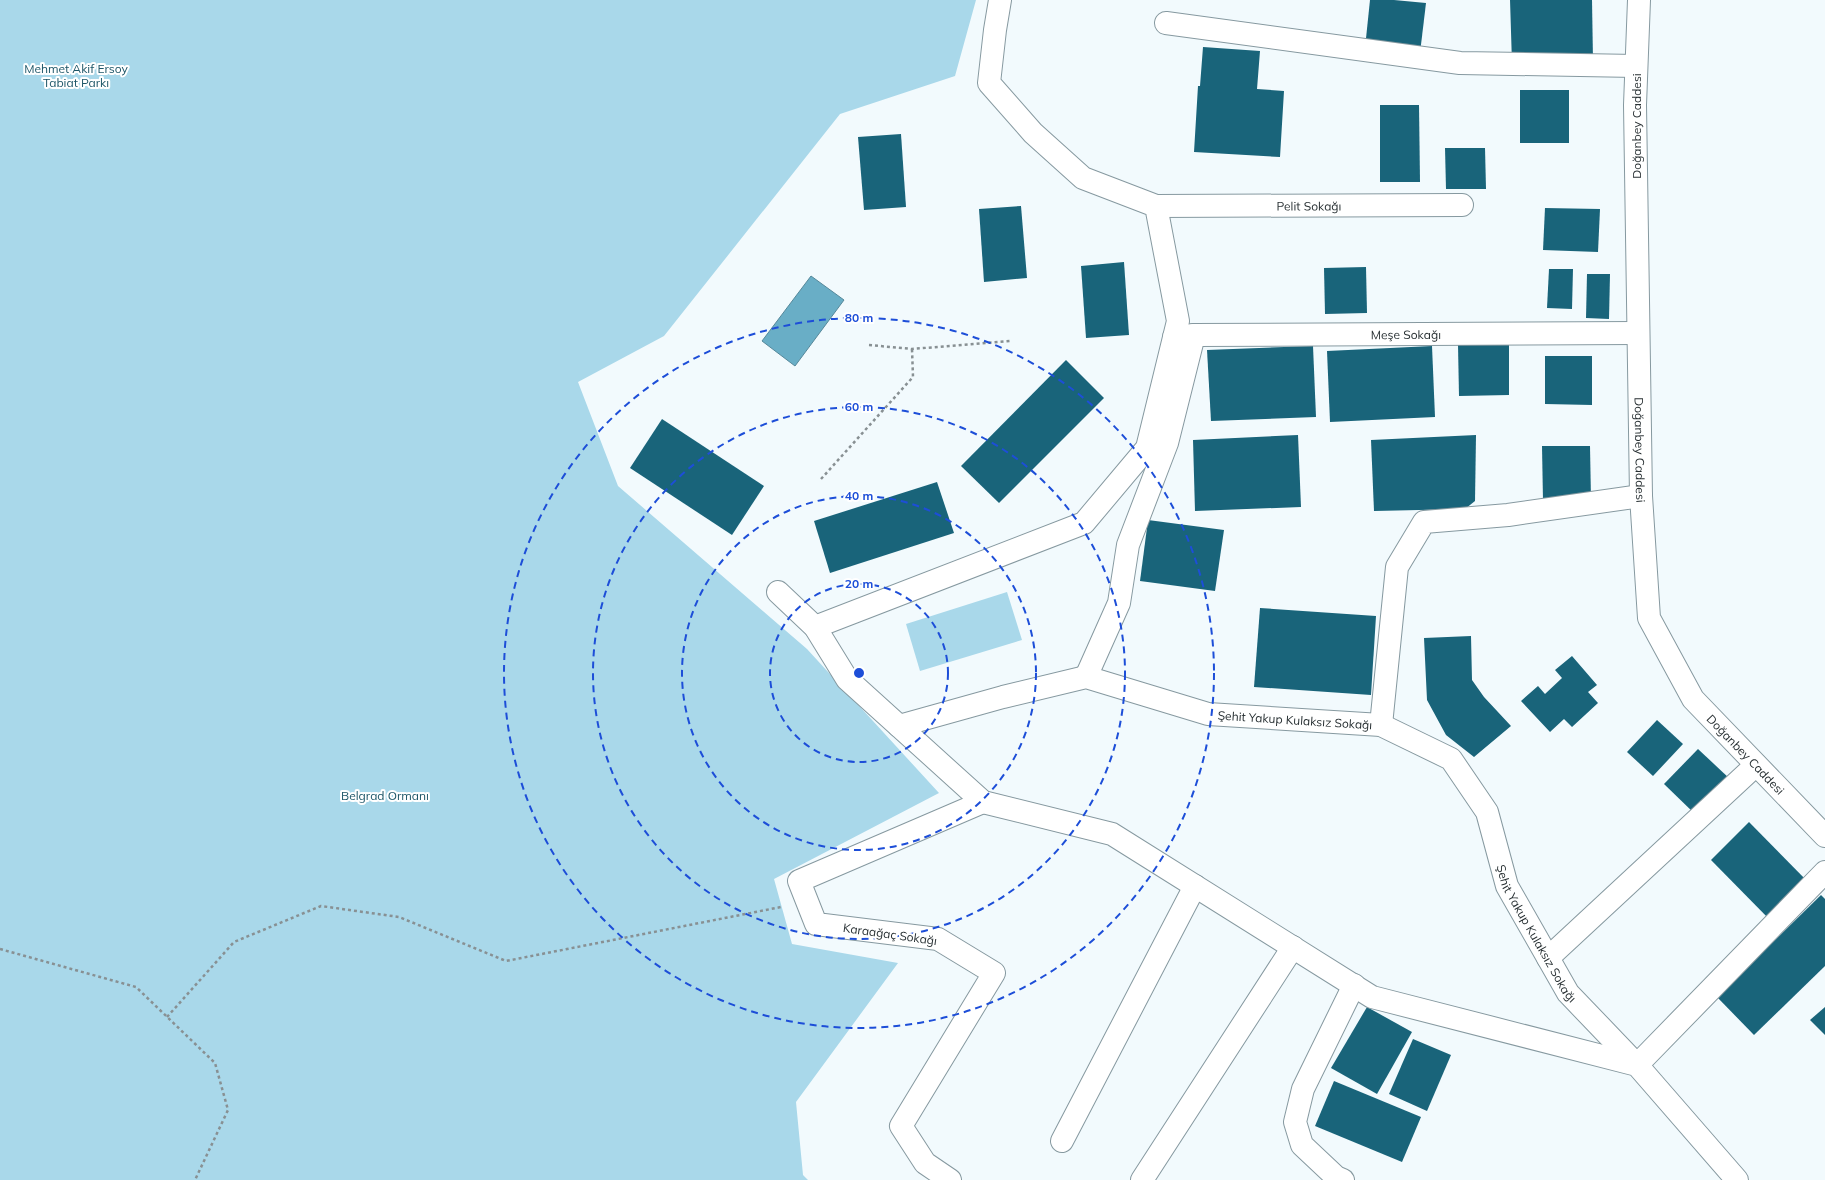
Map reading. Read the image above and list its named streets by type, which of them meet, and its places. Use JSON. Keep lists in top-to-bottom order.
{
  "streets": {
    "street": [
      "Doğanbey Caddesi",
      "Pelit Sokağı",
      "Meşe Sokağı",
      "Şehit Yakup Kulaksız Sokağı",
      "Karaağaç Sokağı"
    ]
  },
  "crossings": [
    ["Doğanbey Caddesi", "Meşe Sokağı"]
  ],
  "parks": ["Mehmet Akif Ersoy Tabiat Parkı", "Belgrad Ormanı"],
  "rings": [
    "80 m",
    "60 m",
    "40 m",
    "20 m"
  ]
}
